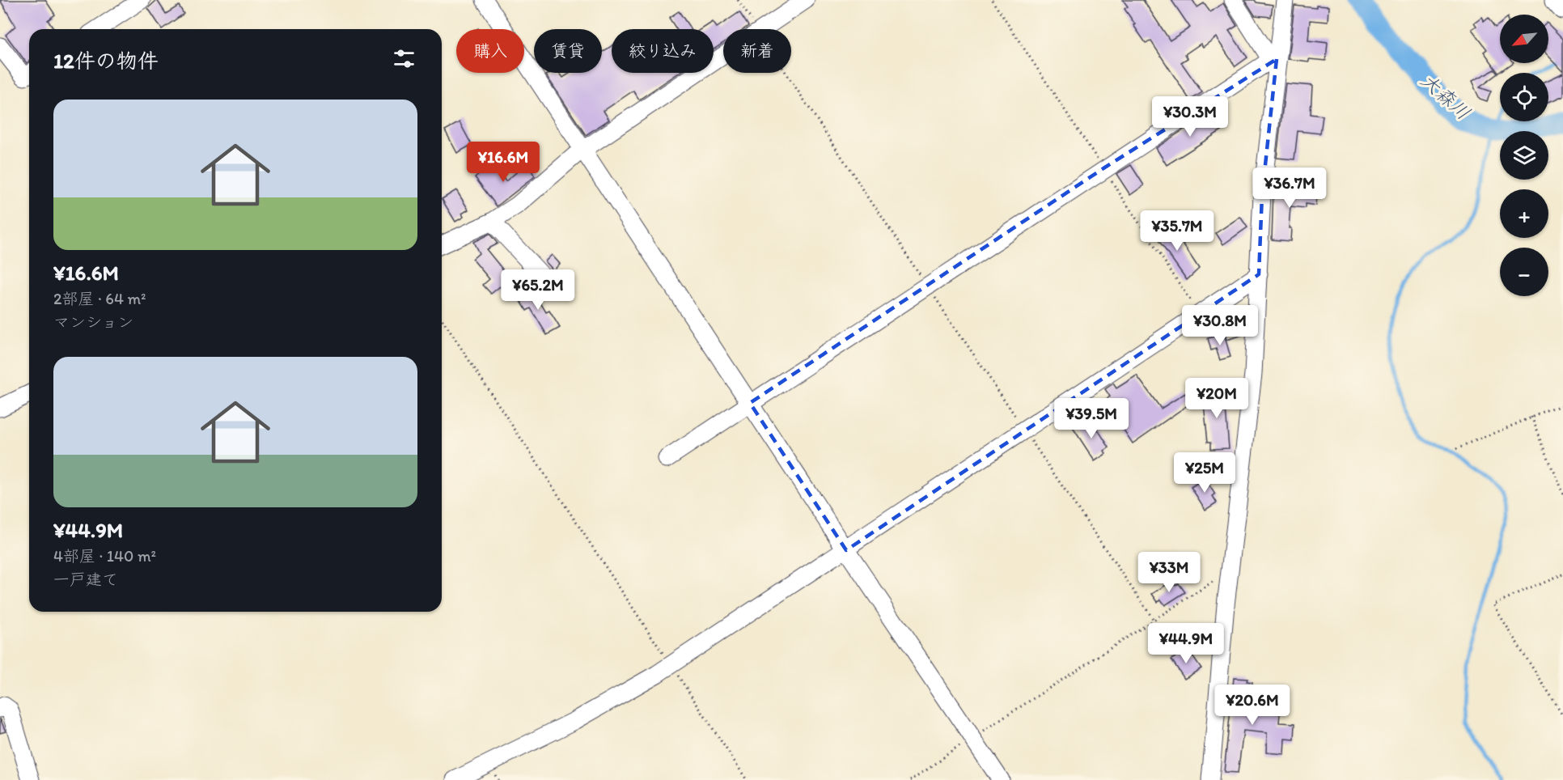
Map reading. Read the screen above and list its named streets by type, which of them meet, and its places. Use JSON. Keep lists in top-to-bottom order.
{
  "water": ["大森川"],
  "north": "bottom left",
  "page": {
    "map_buttons": ["+", "−"],
    "chip": [
      "購入",
      "賃貸",
      "絞り込み",
      "新着"
    ],
    "heading": "12件の物件",
    "list": [
      {
        "name": "¥16.6M",
        "note": "2部屋 · 64 m² · マンション"
      },
      {
        "name": "¥44.9M",
        "note": "4部屋 · 140 m² · 一戸建て"
      }
    ],
    "price": [
      "¥30.3M",
      "¥16.6M",
      "¥36.7M",
      "¥35.7M",
      "¥65.2M",
      "¥30.8M",
      "¥20M",
      "¥39.5M",
      "¥25M",
      "¥33M",
      "¥44.9M",
      "¥20.6M"
    ]
  }
}
